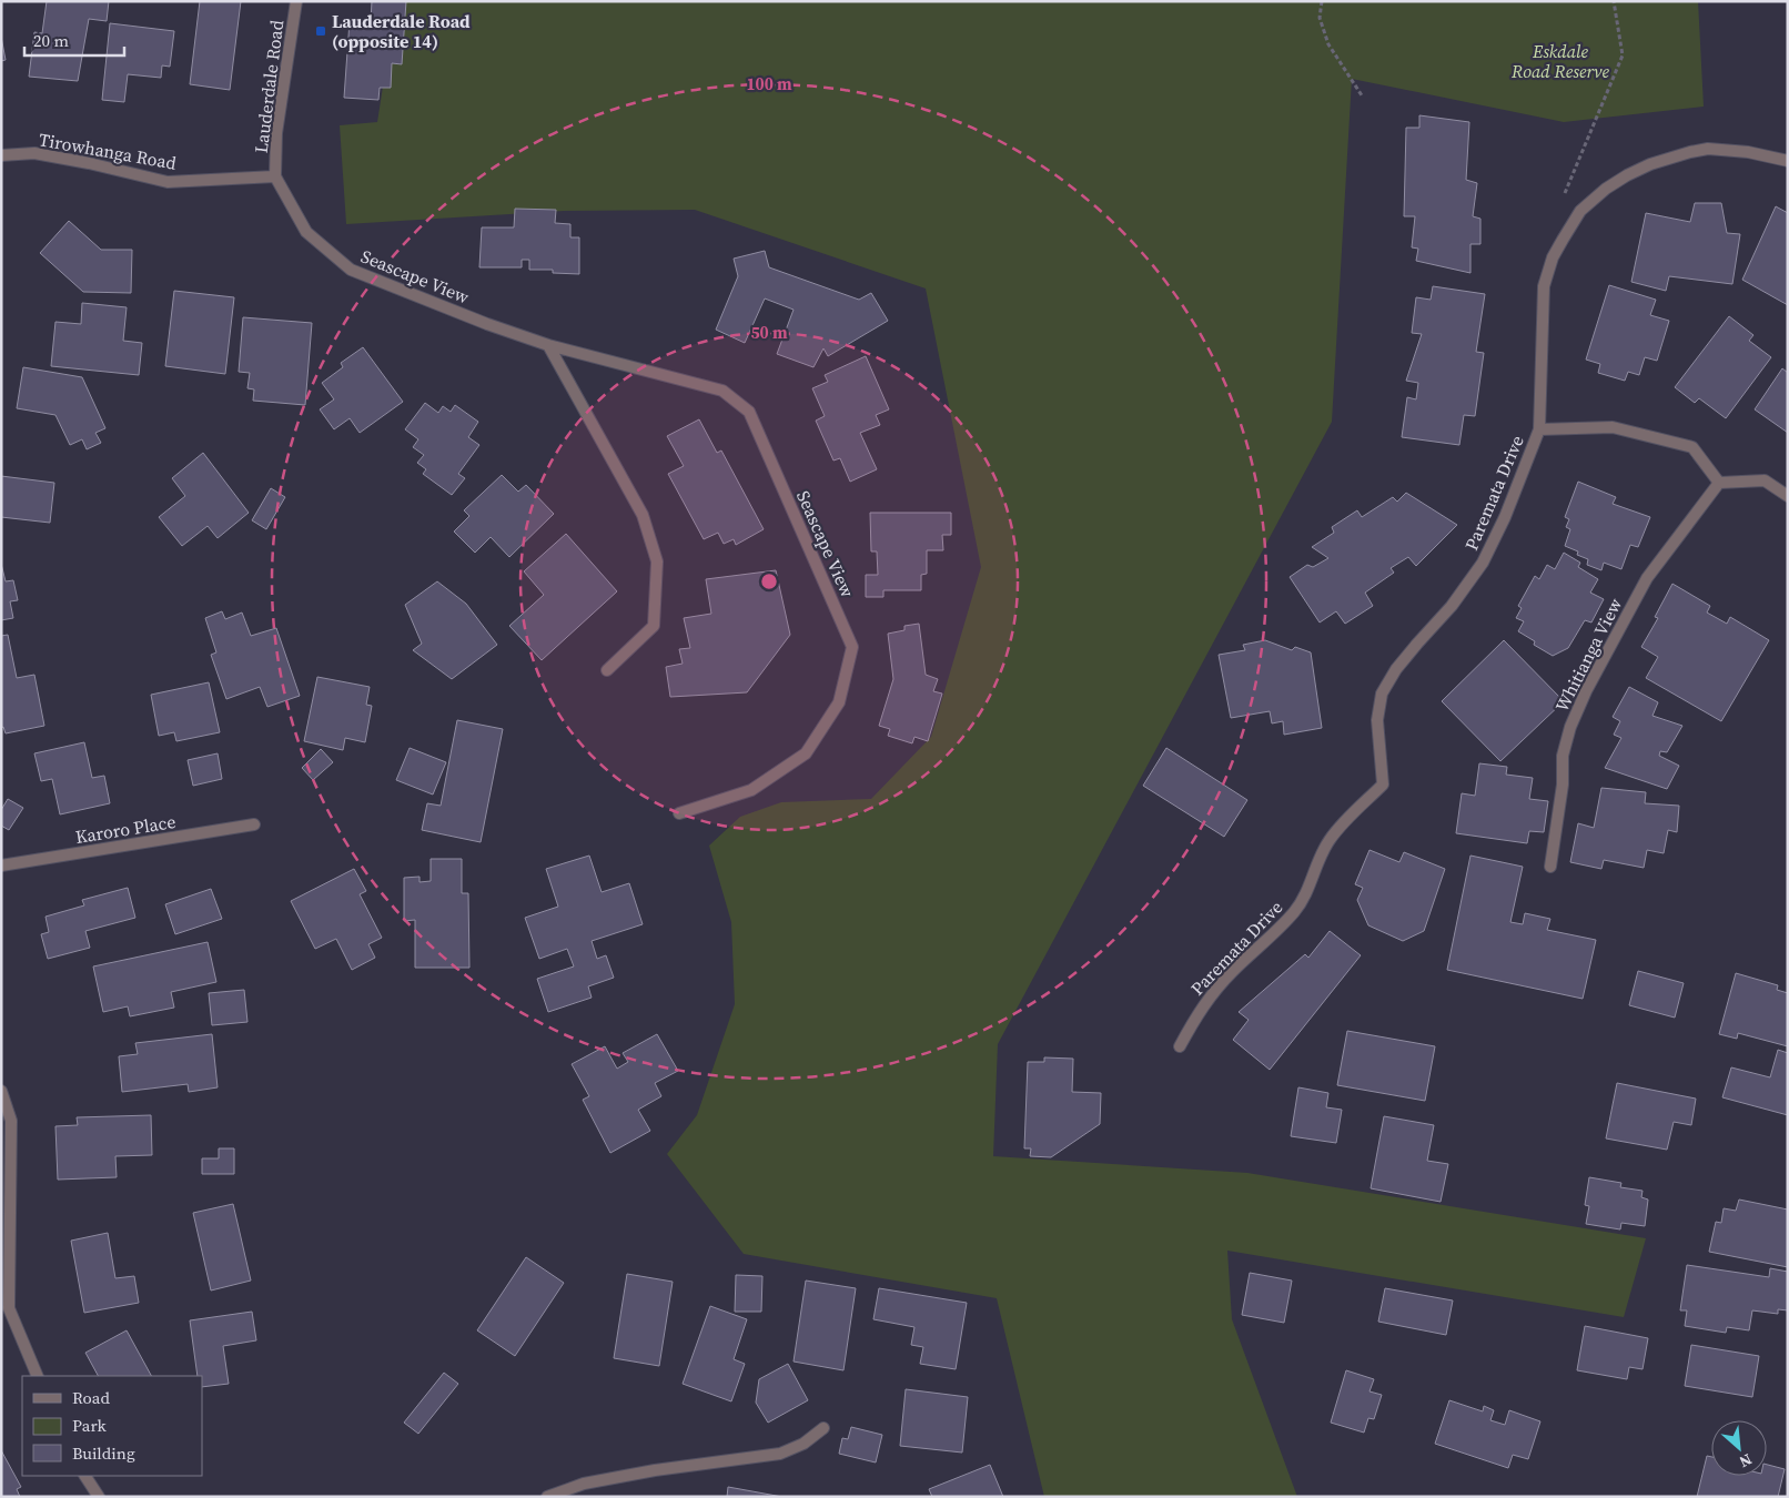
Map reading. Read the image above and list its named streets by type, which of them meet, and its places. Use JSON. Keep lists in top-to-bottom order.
{
  "streets": {
    "street": [
      "Lauderdale Road",
      "Tirowhanga Road",
      "Seascape View",
      "Paremata Drive",
      "Whitianga View",
      "Karoro Place"
    ]
  },
  "crossings": [
    ["Lauderdale Road", "Tirowhanga Road"],
    ["Lauderdale Road", "Seascape View"],
    ["Tirowhanga Road", "Seascape View"]
  ],
  "parks": ["Eskdale Road Reserve"],
  "places": {
    "transit": ["Lauderdale Road (opposite 14)"]
  },
  "legend": ["Road", "Park", "Building"],
  "scale_bar": "20 m",
  "north": "bottom right",
  "rings": ["100 m", "50 m"]
}
